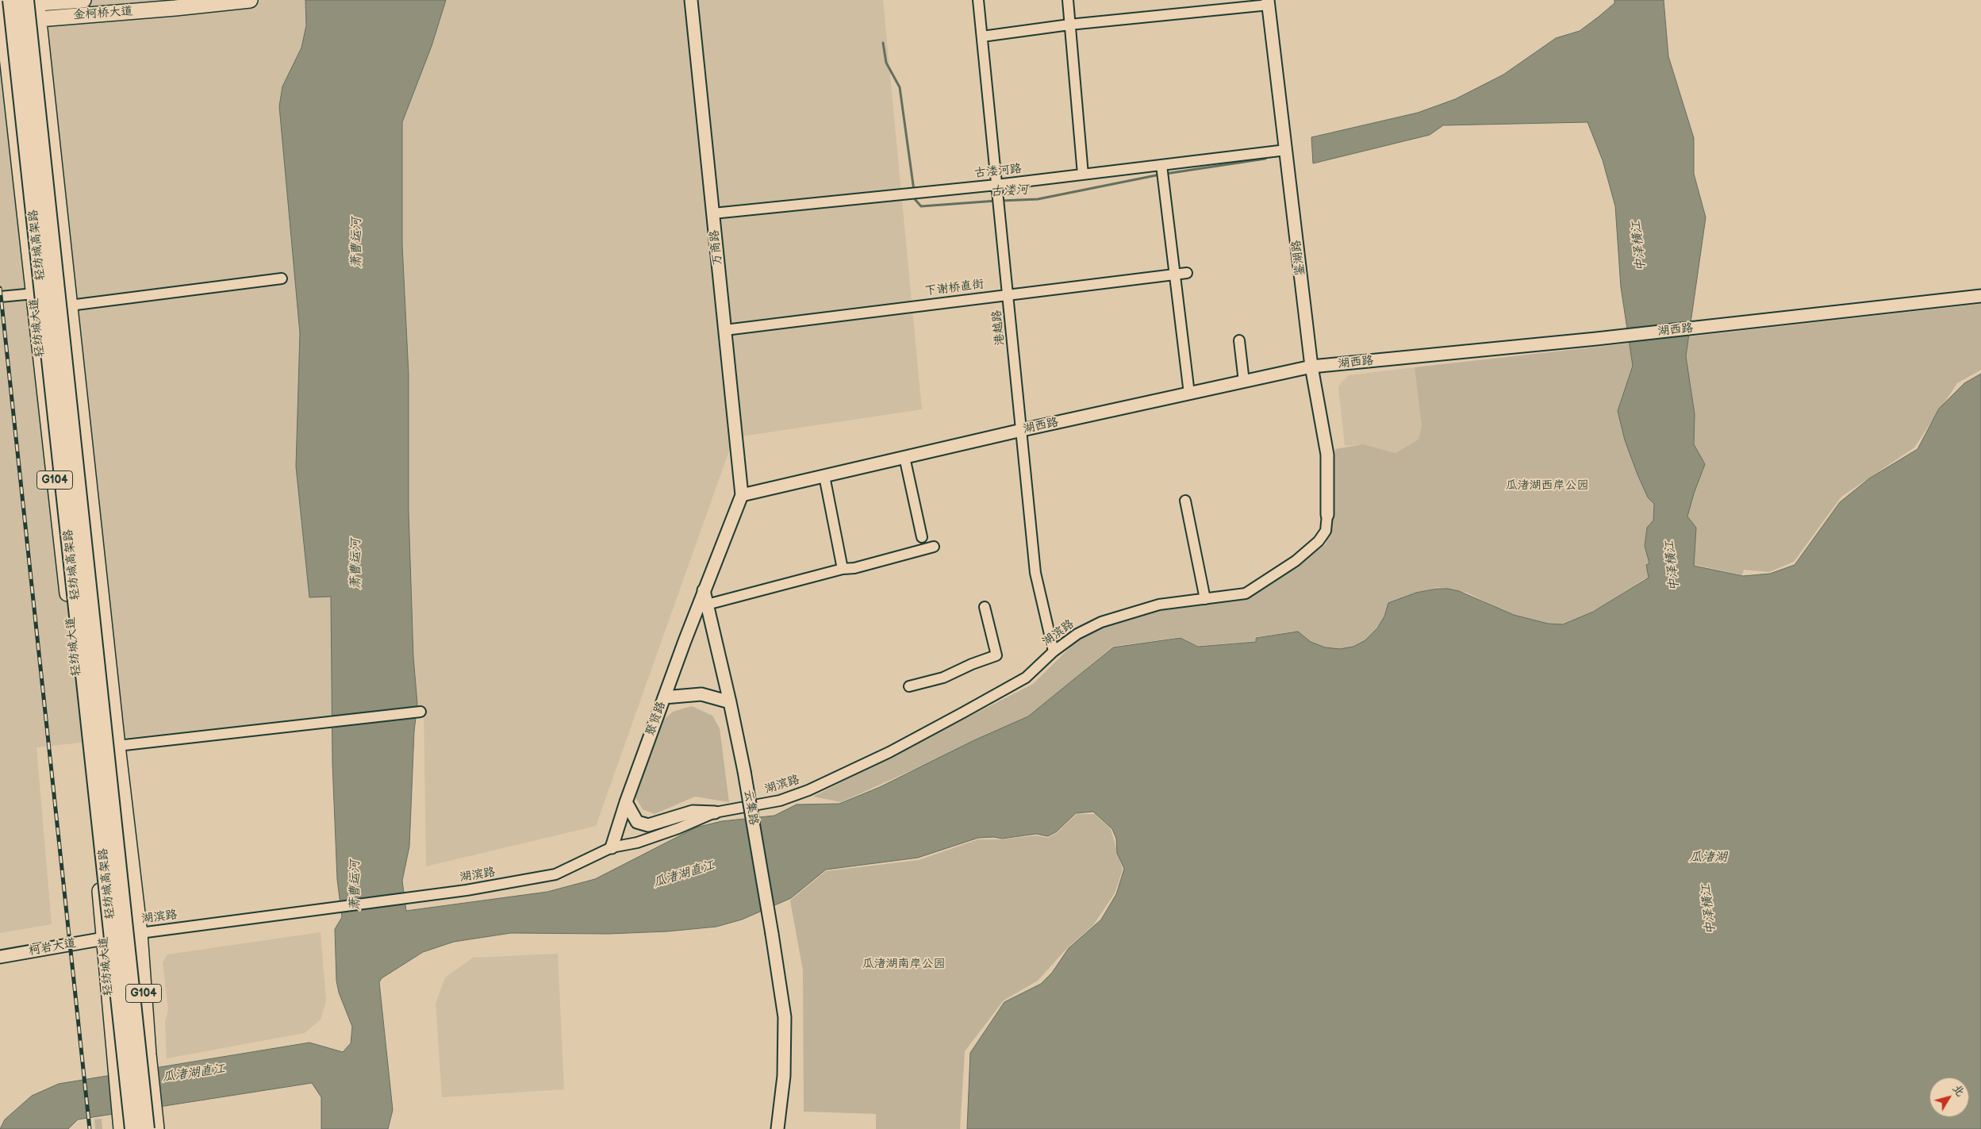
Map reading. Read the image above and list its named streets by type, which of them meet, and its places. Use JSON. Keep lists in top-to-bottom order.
{
  "streets": {
    "highway": ["轻纺城高架路"],
    "main road": ["金柯桥大道", "轻纺城大道", "G104"],
    "street": [
      "古溇河路",
      "万商路",
      "鉴湖路",
      "下谢桥直街",
      "港越路",
      "湖西路",
      "湖滨路",
      "聚贤路",
      "云集路",
      "柯岩大道"
    ]
  },
  "crossings": [
    ["金柯桥大道", "轻纺城高架路"],
    ["金柯桥大道", "轻纺城大道"],
    ["金柯桥大道", "G104"],
    ["古溇河路", "万商路"],
    ["古溇河路", "鉴湖路"],
    ["古溇河路", "港越路"],
    ["轻纺城高架路", "轻纺城大道"],
    ["轻纺城高架路", "G104"],
    ["万商路", "下谢桥直街"],
    ["万商路", "湖西路"],
    ["鉴湖路", "湖西路"],
    ["鉴湖路", "湖滨路"],
    ["下谢桥直街", "港越路"],
    ["轻纺城大道", "湖滨路"],
    ["轻纺城大道", "柯岩大道"],
    ["港越路", "湖西路"],
    ["港越路", "湖滨路"],
    ["G104", "湖滨路"],
    ["湖滨路", "聚贤路"],
    ["湖滨路", "柯岩大道"],
    ["聚贤路", "云集路"]
  ],
  "water": [
    "古溇河",
    "萧曹运河",
    "中泽横江",
    "瓜渚湖",
    "瓜渚湖直江"
  ],
  "parks": ["瓜渚湖西岸公园", "瓜渚湖南岸公园"],
  "north": "top right"
}
